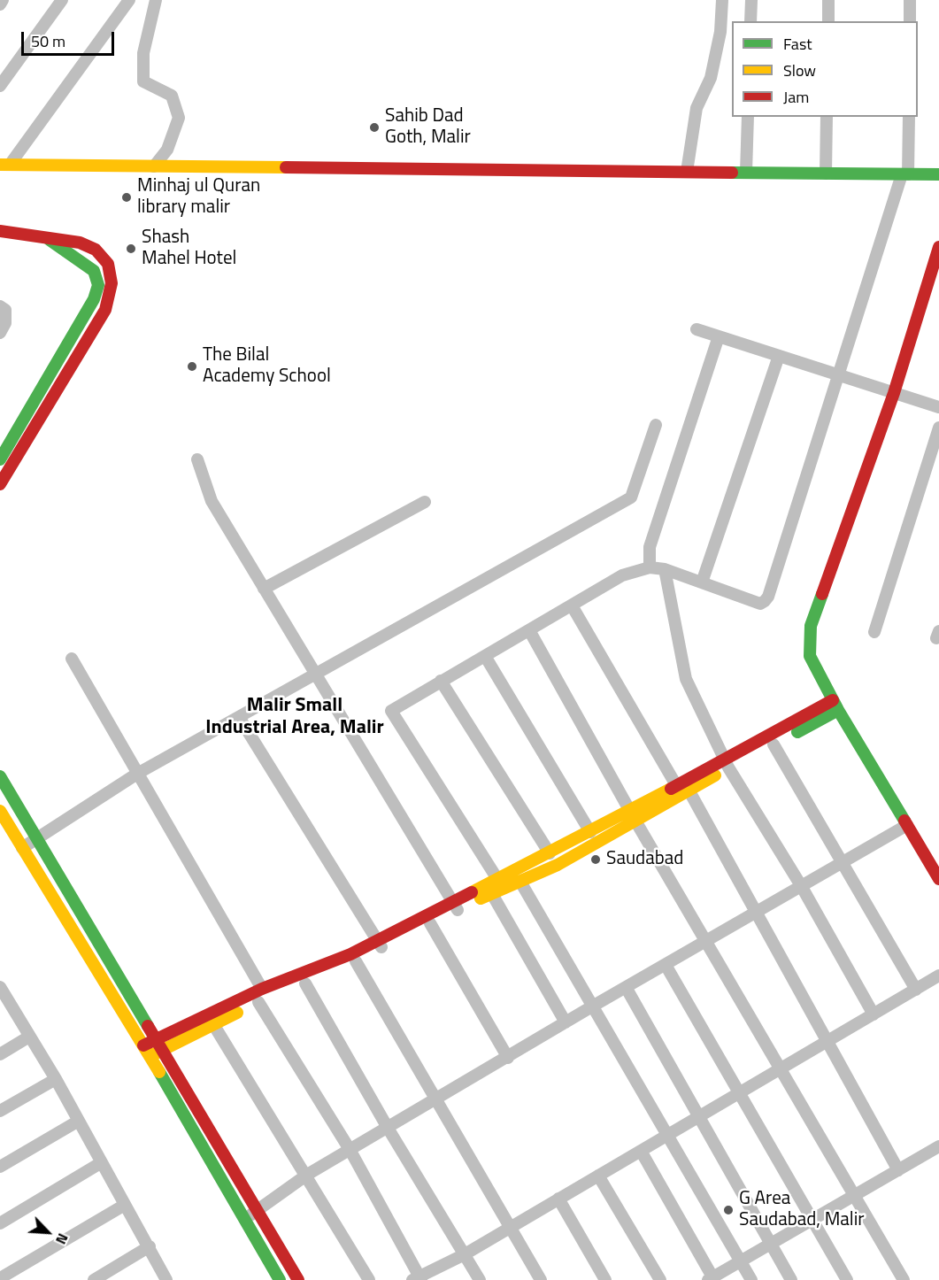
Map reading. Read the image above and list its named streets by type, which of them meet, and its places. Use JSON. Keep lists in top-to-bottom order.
{
  "districts": ["Malir Small Industrial Area, Malir"],
  "places": [
    "Sahib Dad Goth, Malir",
    "Minhaj ul Quran library malir",
    "Shash Mahel Hotel",
    "The Bilal Academy School",
    "Saudabad",
    "G Area Saudabad, Malir"
  ],
  "legend": ["Fast", "Slow", "Jam"],
  "scale_bar": "50 m",
  "north": "bottom right"
}
